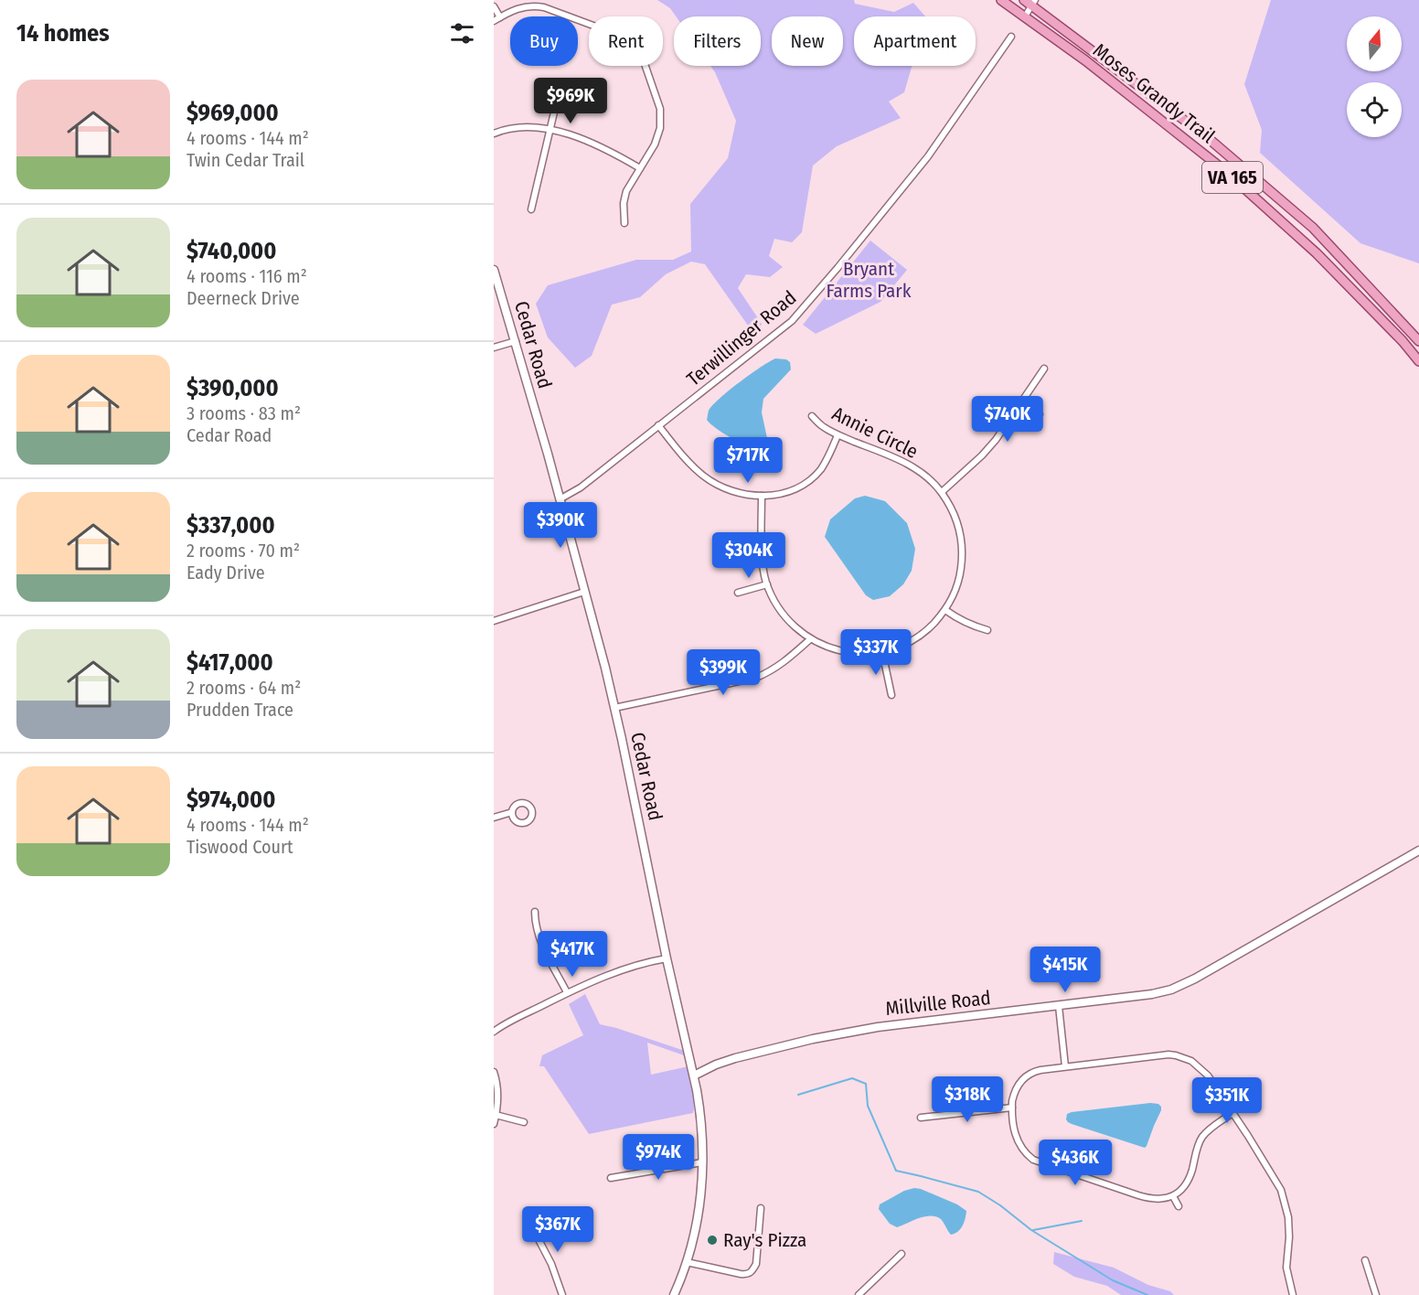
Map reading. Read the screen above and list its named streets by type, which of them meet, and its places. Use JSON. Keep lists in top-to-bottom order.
{
  "streets": {
    "main road": ["Moses Grandy Trail", "VA 165"],
    "street": [
      "Terwillinger Road",
      "Cedar Road",
      "Annie Circle",
      "Millville Road"
    ]
  },
  "crossings": [
    ["Terwillinger Road", "Cedar Road"],
    ["Cedar Road", "Millville Road"]
  ],
  "parks": ["Bryant Farms Park"],
  "places": ["Ray's Pizza"],
  "north": "top",
  "page": {
    "heading": "14 homes",
    "chip": [
      "Buy",
      "Rent",
      "Filters",
      "New",
      "Apartment"
    ],
    "list": [
      {
        "name": "$969,000",
        "note": "4 rooms · 144 m² · Twin Cedar Trail"
      },
      {
        "name": "$740,000",
        "note": "4 rooms · 116 m² · Deerneck Drive"
      },
      {
        "name": "$390,000",
        "note": "3 rooms · 83 m² · Cedar Road"
      },
      {
        "name": "$337,000",
        "note": "2 rooms · 70 m² · Eady Drive"
      },
      {
        "name": "$417,000",
        "note": "2 rooms · 64 m² · Prudden Trace"
      },
      {
        "name": "$974,000",
        "note": "4 rooms · 144 m² · Tiswood Court"
      }
    ],
    "price": [
      "$969K",
      "$740K",
      "$717K",
      "$390K",
      "$304K",
      "$337K",
      "$399K",
      "$417K",
      "$415K",
      "$318K",
      "$351K",
      "$974K",
      "$436K",
      "$367K"
    ]
  }
}
